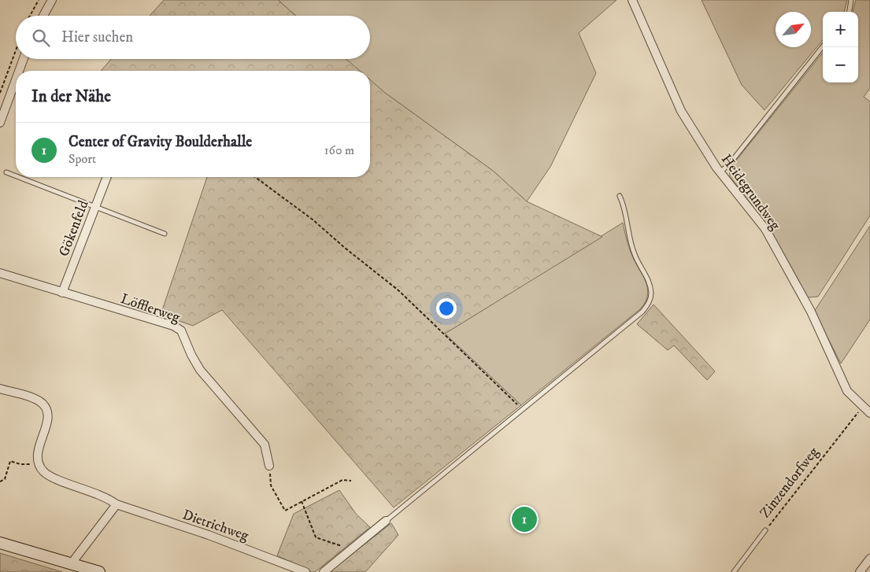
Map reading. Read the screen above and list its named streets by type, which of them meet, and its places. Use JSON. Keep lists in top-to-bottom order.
{
  "streets": {
    "street": [
      "Heidegrundweg",
      "Gökenfeld",
      "Löfflerweg",
      "Dietrichweg"
    ],
    "lane": ["Zinzendorfweg"]
  },
  "crossings": [
    ["Heidegrundweg", "Zinzendorfweg"],
    ["Gökenfeld", "Löfflerweg"]
  ],
  "north": "top right",
  "page": {
    "map_buttons": ["+", "−"],
    "search": "Hier suchen",
    "heading": "In der Nähe",
    "list": [
      {
        "mark": "1",
        "name": "Center of Gravity Boulderhalle",
        "note": "Sport",
        "value": "160 m"
      }
    ],
    "pins": "1"
  }
}
